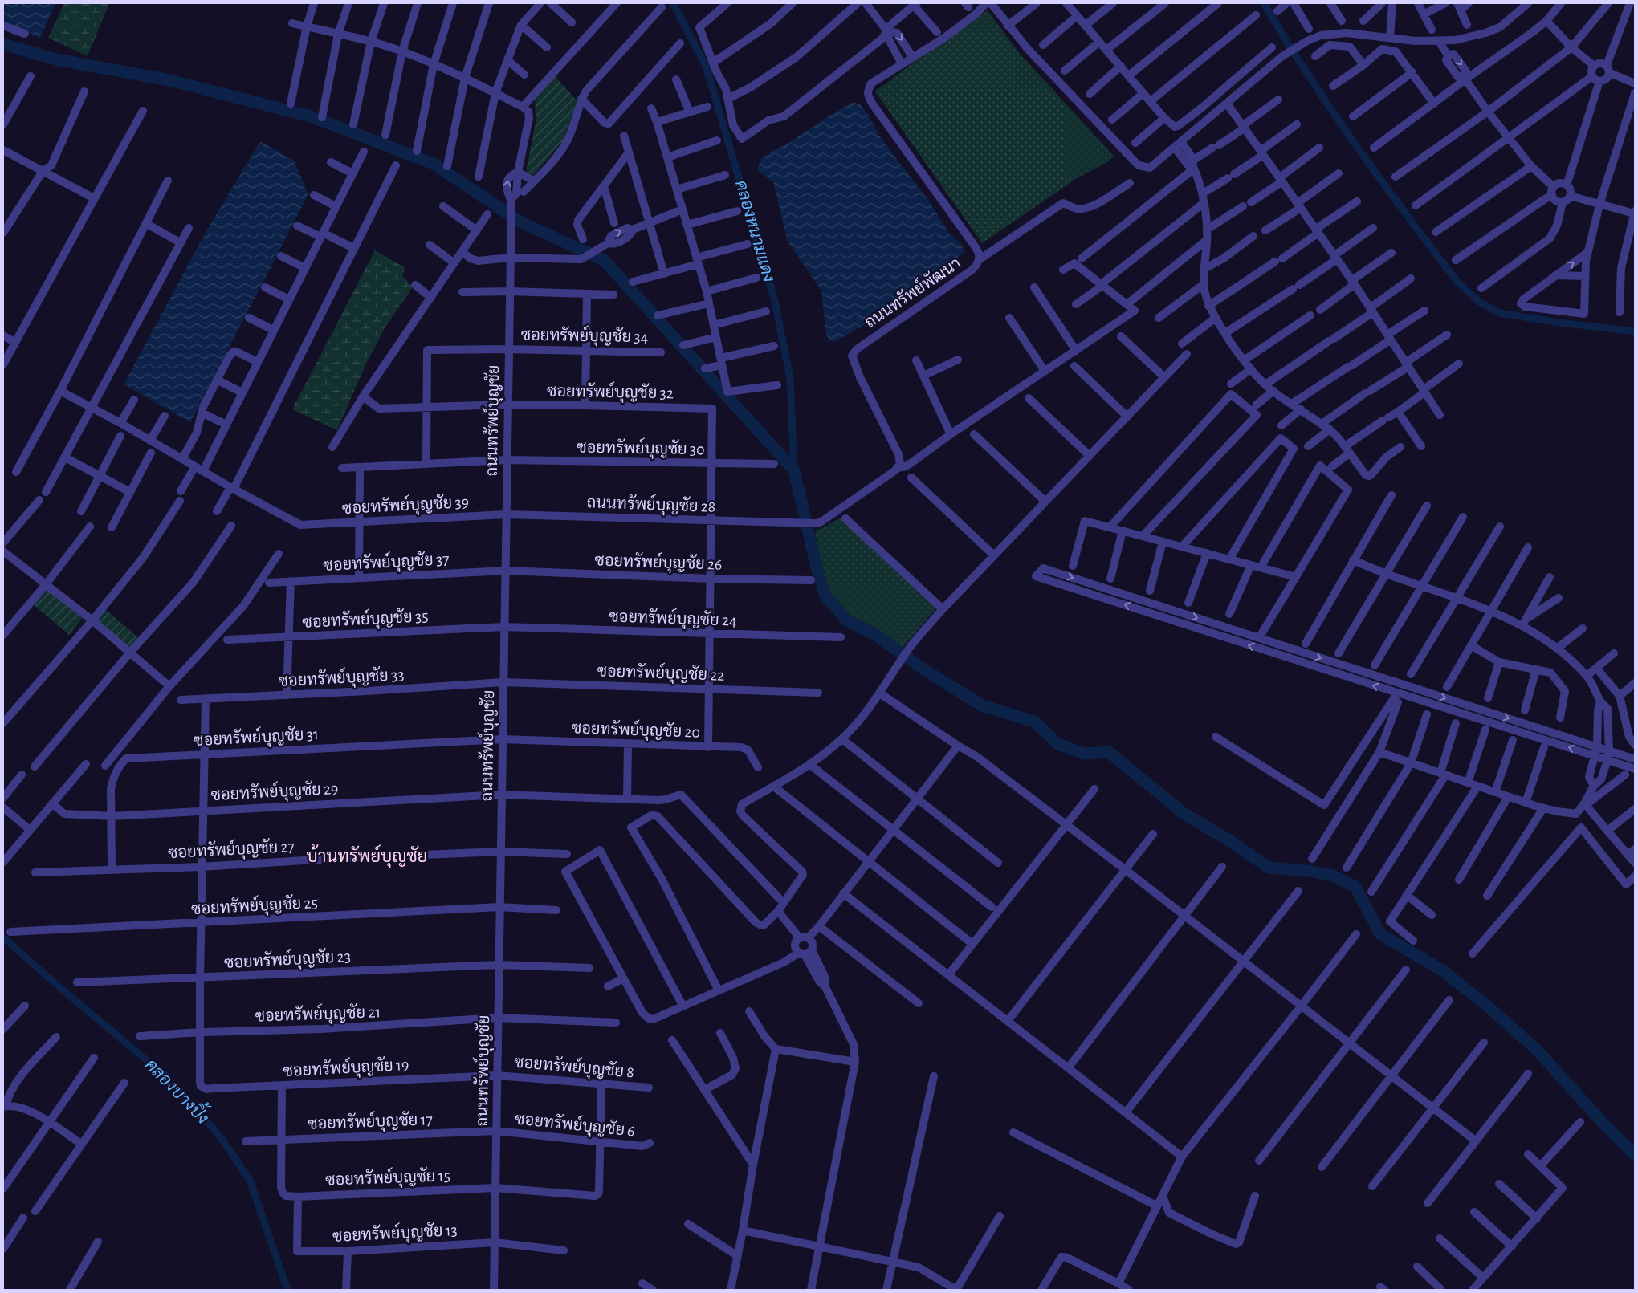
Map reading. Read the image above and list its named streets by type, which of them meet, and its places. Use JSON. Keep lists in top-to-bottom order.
{
  "streets": {
    "street": [
      "ถนนทรัพย์พัฒนา",
      "ซอยทรัพย์บุญชัย 34",
      "ซอยทรัพย์บุญชัย 32",
      "ถนนทรัพย์บุญชัย",
      "ซอยทรัพย์บุญชัย 30",
      "ถนนทรัพย์บุญชัย 28",
      "ซอยทรัพย์บุญชัย 39",
      "ซอยทรัพย์บุญชัย 37",
      "ซอยทรัพย์บุญชัย 26",
      "ซอยทรัพย์บุญชัย 24",
      "ซอยทรัพย์บุญชัย 35",
      "ซอยทรัพย์บุญชัย 22",
      "ซอยทรัพย์บุญชัย 33",
      "ซอยทรัพย์บุญชัย 20",
      "ซอยทรัพย์บุญชัย 31",
      "ซอยทรัพย์บุญชัย 29",
      "ซอยทรัพย์บุญชัย 27",
      "ซอยทรัพย์บุญชัย 25",
      "ซอยทรัพย์บุญชัย 23",
      "ซอยทรัพย์บุญชัย 21",
      "ซอยทรัพย์บุญชัย 8",
      "ซอยทรัพย์บุญชัย 19",
      "ซอยทรัพย์บุญชัย 17",
      "ซอยทรัพย์บุญชัย 6",
      "ซอยทรัพย์บุญชัย 15",
      "ซอยทรัพย์บุญชัย 13"
    ]
  },
  "crossings": [
    ["ถนนทรัพย์พัฒนา", "ถนนทรัพย์บุญชัย 28"],
    ["ซอยทรัพย์บุญชัย 34", "ซอยทรัพย์บุญชัย 32"],
    ["ซอยทรัพย์บุญชัย 34", "ถนนทรัพย์บุญชัย"],
    ["ซอยทรัพย์บุญชัย 32", "ถนนทรัพย์บุญชัย"],
    ["ซอยทรัพย์บุญชัย 32", "ซอยทรัพย์บุญชัย 30"],
    ["ถนนทรัพย์บุญชัย", "ซอยทรัพย์บุญชัย 30"],
    ["ถนนทรัพย์บุญชัย", "ถนนทรัพย์บุญชัย 28"],
    ["ถนนทรัพย์บุญชัย", "ซอยทรัพย์บุญชัย 39"],
    ["ถนนทรัพย์บุญชัย", "ซอยทรัพย์บุญชัย 37"],
    ["ถนนทรัพย์บุญชัย", "ซอยทรัพย์บุญชัย 26"],
    ["ถนนทรัพย์บุญชัย", "ซอยทรัพย์บุญชัย 24"],
    ["ถนนทรัพย์บุญชัย", "ซอยทรัพย์บุญชัย 35"],
    ["ถนนทรัพย์บุญชัย", "ซอยทรัพย์บุญชัย 22"],
    ["ถนนทรัพย์บุญชัย", "ซอยทรัพย์บุญชัย 33"],
    ["ถนนทรัพย์บุญชัย", "ซอยทรัพย์บุญชัย 20"],
    ["ถนนทรัพย์บุญชัย", "ซอยทรัพย์บุญชัย 31"],
    ["ถนนทรัพย์บุญชัย", "ซอยทรัพย์บุญชัย 29"],
    ["ถนนทรัพย์บุญชัย", "ซอยทรัพย์บุญชัย 27"],
    ["ถนนทรัพย์บุญชัย", "ซอยทรัพย์บุญชัย 25"],
    ["ถนนทรัพย์บุญชัย", "ซอยทรัพย์บุญชัย 23"],
    ["ถนนทรัพย์บุญชัย", "ซอยทรัพย์บุญชัย 21"],
    ["ถนนทรัพย์บุญชัย", "ซอยทรัพย์บุญชัย 8"],
    ["ถนนทรัพย์บุญชัย", "ซอยทรัพย์บุญชัย 19"],
    ["ถนนทรัพย์บุญชัย", "ซอยทรัพย์บุญชัย 17"],
    ["ถนนทรัพย์บุญชัย", "ซอยทรัพย์บุญชัย 6"],
    ["ถนนทรัพย์บุญชัย", "ซอยทรัพย์บุญชัย 15"],
    ["ถนนทรัพย์บุญชัย", "ซอยทรัพย์บุญชัย 13"],
    ["ถนนทรัพย์บุญชัย 28", "ซอยทรัพย์บุญชัย 39"],
    ["ซอยทรัพย์บุญชัย 37", "ซอยทรัพย์บุญชัย 26"],
    ["ซอยทรัพย์บุญชัย 24", "ซอยทรัพย์บุญชัย 35"],
    ["ซอยทรัพย์บุญชัย 22", "ซอยทรัพย์บุญชัย 33"],
    ["ซอยทรัพย์บุญชัย 20", "ซอยทรัพย์บุญชัย 31"],
    ["ซอยทรัพย์บุญชัย 31", "ซอยทรัพย์บุญชัย 29"],
    ["ซอยทรัพย์บุญชัย 31", "ซอยทรัพย์บุญชัย 27"],
    ["ซอยทรัพย์บุญชัย 21", "ซอยทรัพย์บุญชัย 19"],
    ["ซอยทรัพย์บุญชัย 8", "ซอยทรัพย์บุญชัย 19"],
    ["ซอยทรัพย์บุญชัย 17", "ซอยทรัพย์บุญชัย 6"],
    ["ซอยทรัพย์บุญชัย 17", "ซอยทรัพย์บุญชัย 15"],
    ["ซอยทรัพย์บุญชัย 6", "ซอยทรัพย์บุญชัย 15"],
    ["ซอยทรัพย์บุญชัย 15", "ซอยทรัพย์บุญชัย 13"]
  ],
  "districts": ["บ้านทรัพย์บุญชัย"],
  "water": ["คลองหนามแดง", "คลองบางปิ้ง"]
}
